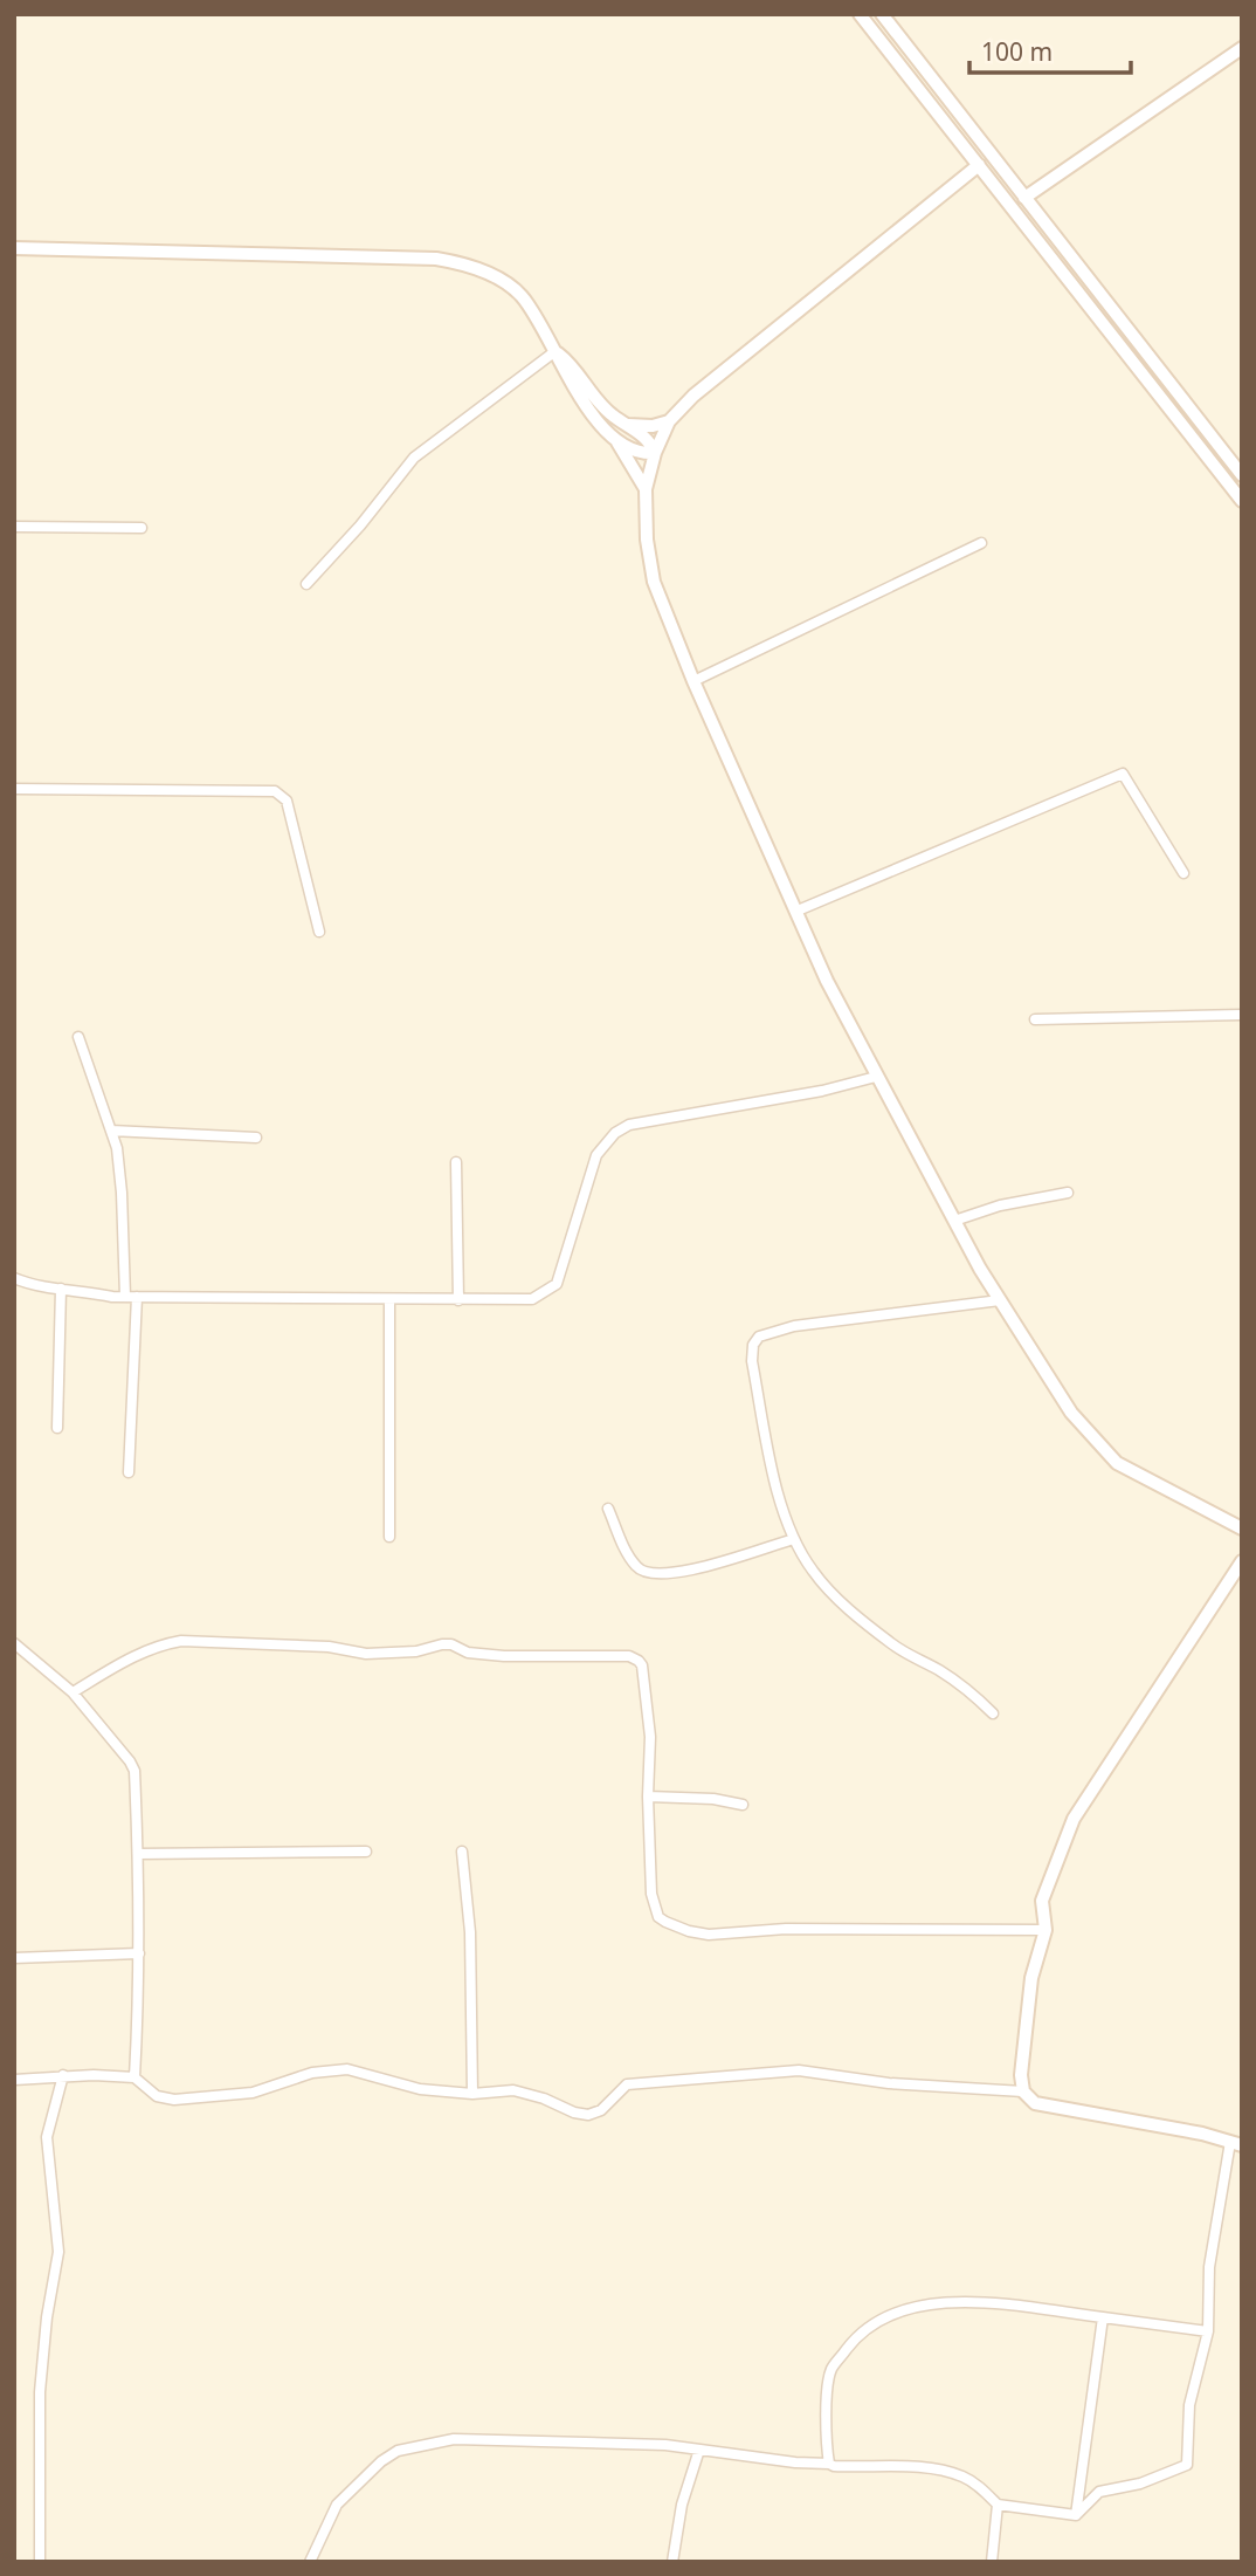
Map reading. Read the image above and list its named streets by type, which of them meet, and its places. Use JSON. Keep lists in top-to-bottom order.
{
  "scale_bar": "100 m"
}
